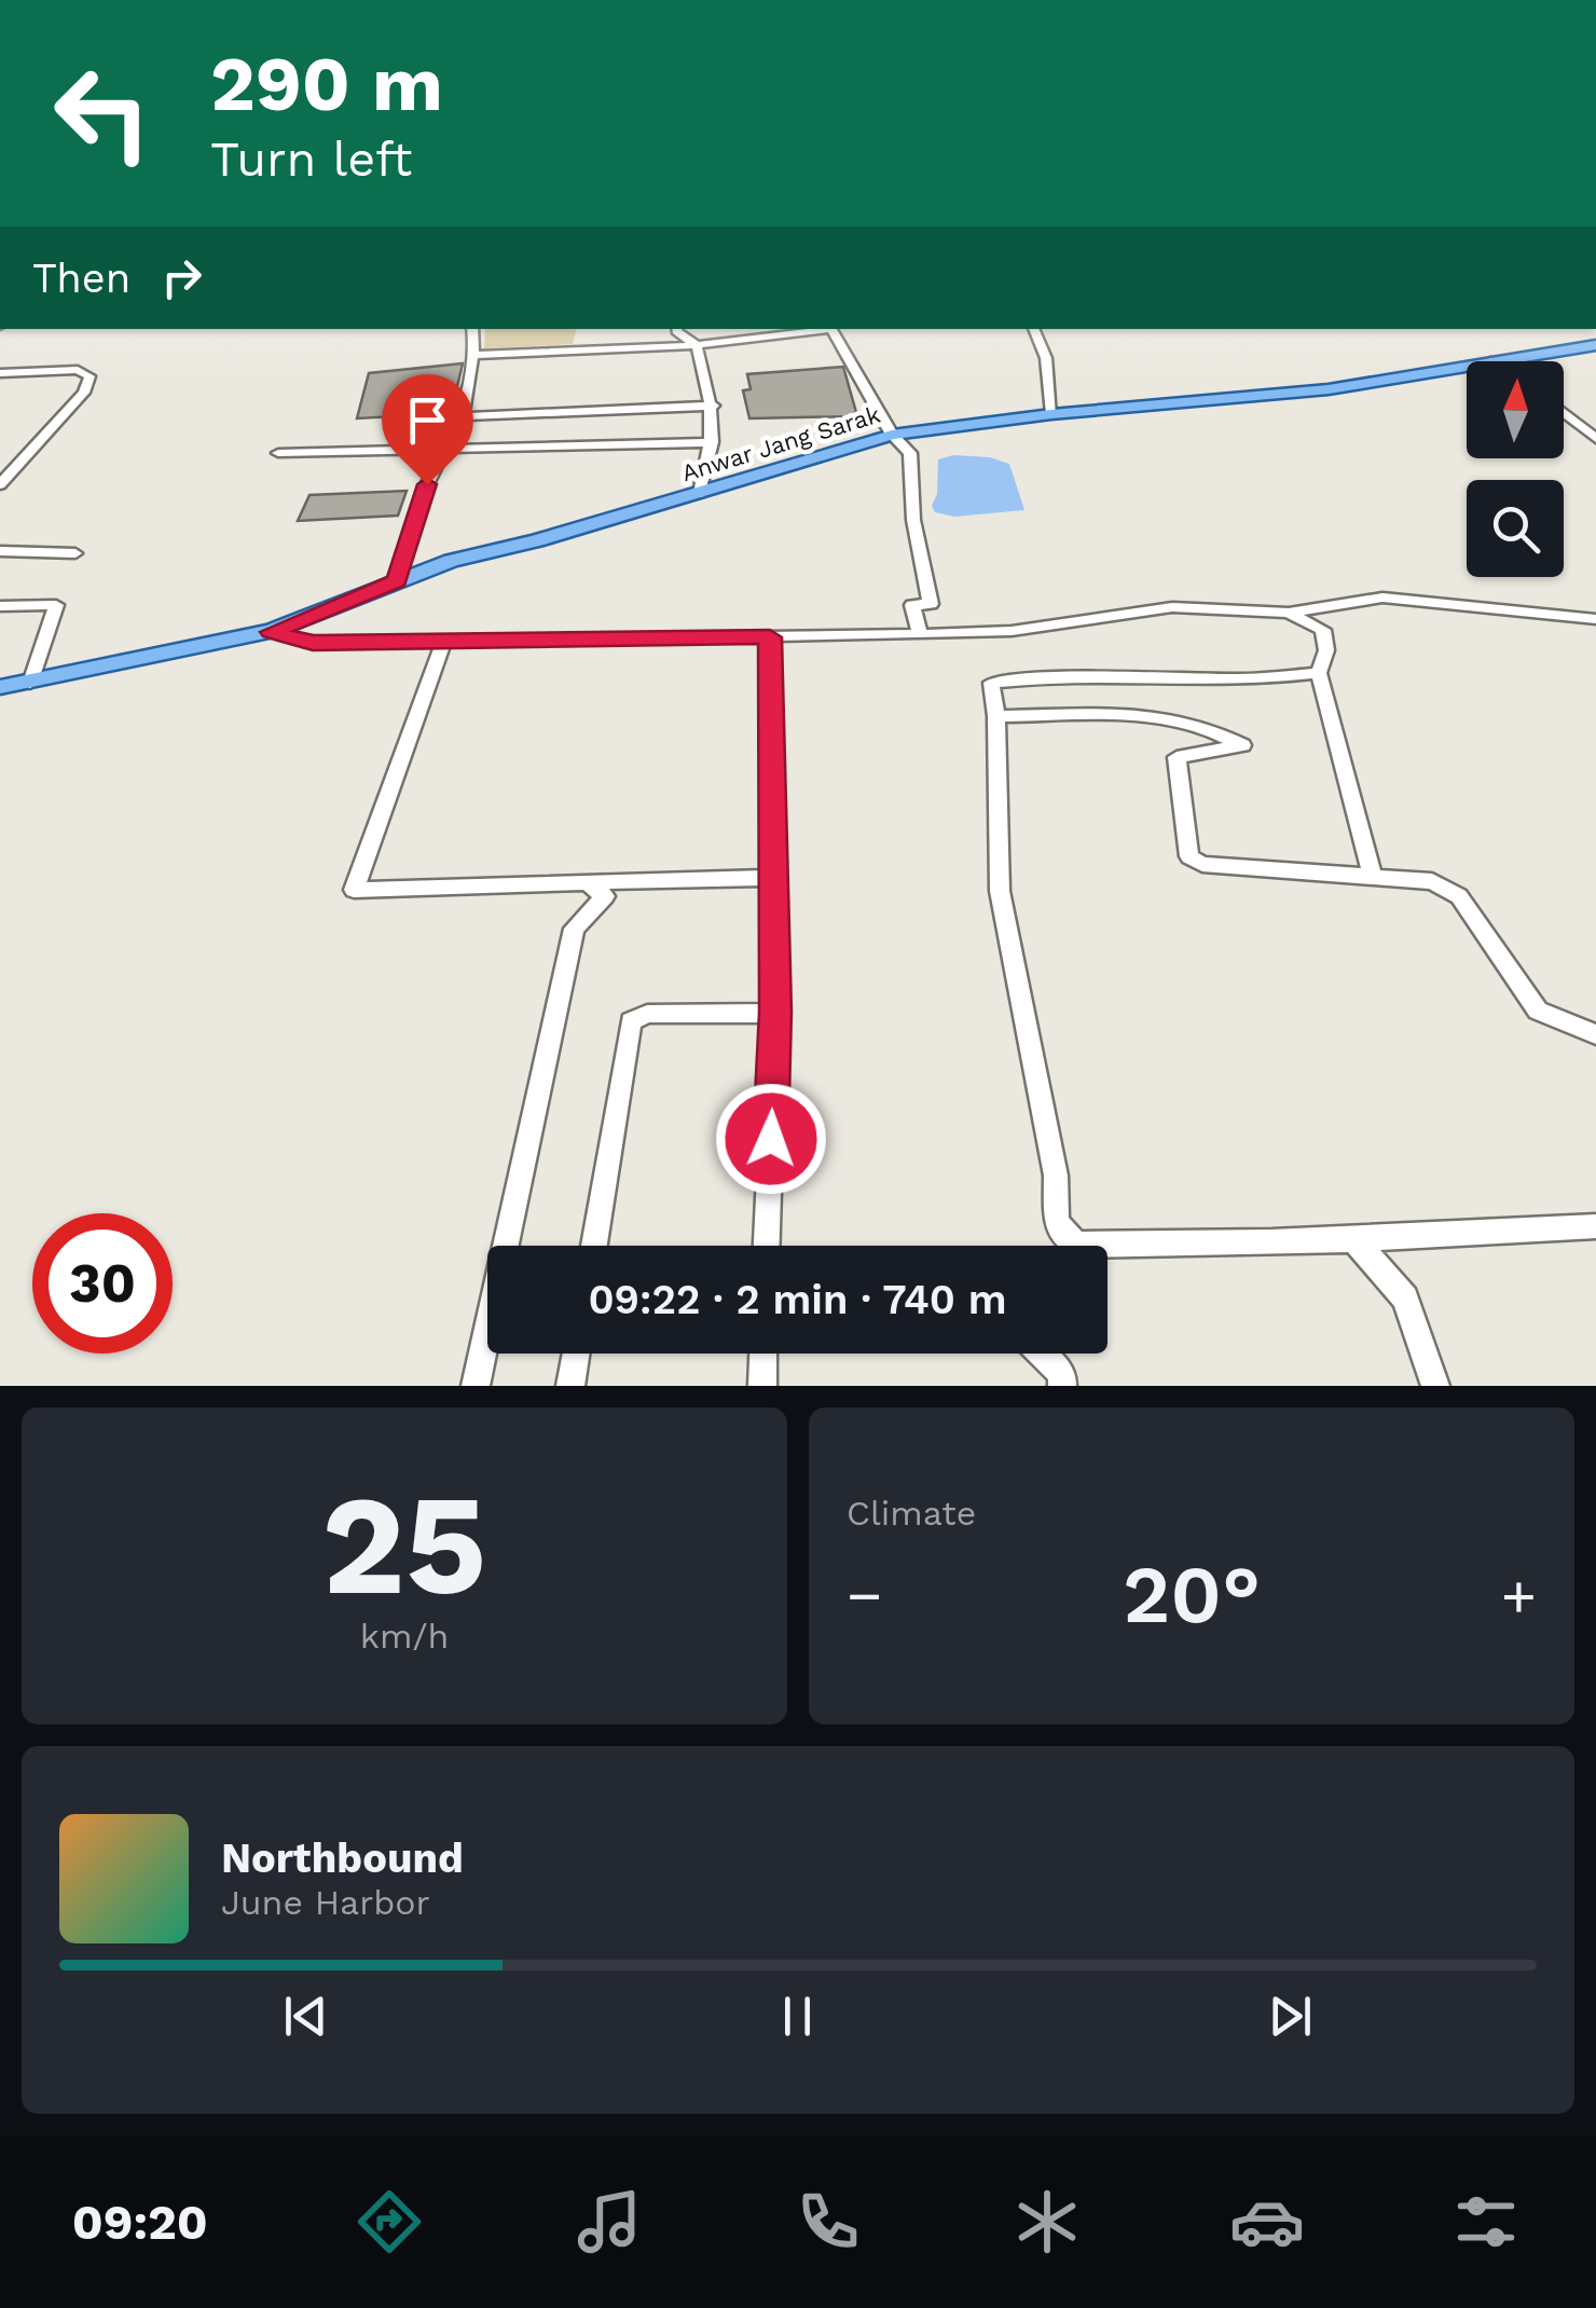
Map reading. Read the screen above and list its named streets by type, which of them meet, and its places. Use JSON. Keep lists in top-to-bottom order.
{
  "streets": {
    "main road": ["Anwar Jang Sarak"]
  },
  "north": "top",
  "page": {
    "turn": ["290 m", "Turn left"],
    "then": "Then",
    "limit": "30",
    "trip": "09:22 · 2 min · 740 m",
    "tile": [
      ["25", "km/h"],
      "Climate"
    ],
    "heat": ["−", "20°", "+"],
    "song": ["Northbound", "June Harbor"],
    "tabs": "09:20"
  }
}
